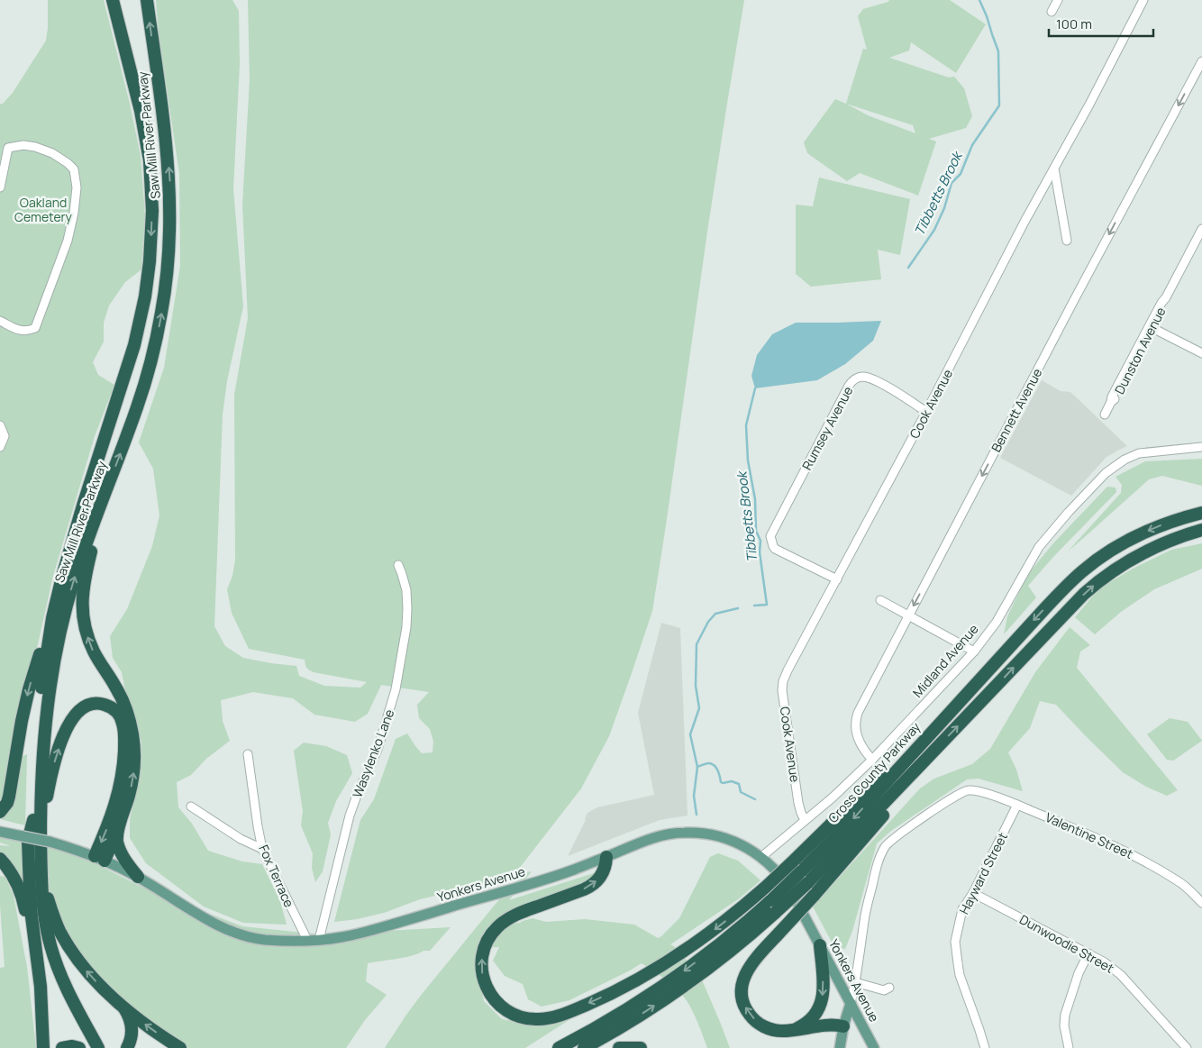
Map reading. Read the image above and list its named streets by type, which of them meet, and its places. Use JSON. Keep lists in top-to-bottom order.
{
  "streets": {
    "highway": ["Saw Mill River Parkway", "Cross County Parkway"],
    "main road": ["Yonkers Avenue"],
    "street": [
      "Dunston Avenue",
      "Cook Avenue",
      "Bennett Avenue",
      "Rumsey Avenue",
      "Midland Avenue",
      "Wasylenko Lane",
      "Valentine Street",
      "Hayward Street",
      "Fox Terrace",
      "Dunwoodie Street"
    ]
  },
  "crossings": [
    ["Cook Avenue", "Rumsey Avenue"],
    ["Cook Avenue", "Midland Avenue"],
    ["Bennett Avenue", "Midland Avenue"],
    ["Midland Avenue", "Yonkers Avenue"],
    ["Wasylenko Lane", "Yonkers Avenue"],
    ["Valentine Street", "Hayward Street"],
    ["Hayward Street", "Dunwoodie Street"],
    ["Fox Terrace", "Yonkers Avenue"]
  ],
  "one_way": ["Bennett Avenue"],
  "water": ["Tibbetts Brook"],
  "parks": ["Oakland Cemetery"],
  "scale_bar": "100 m"
}
